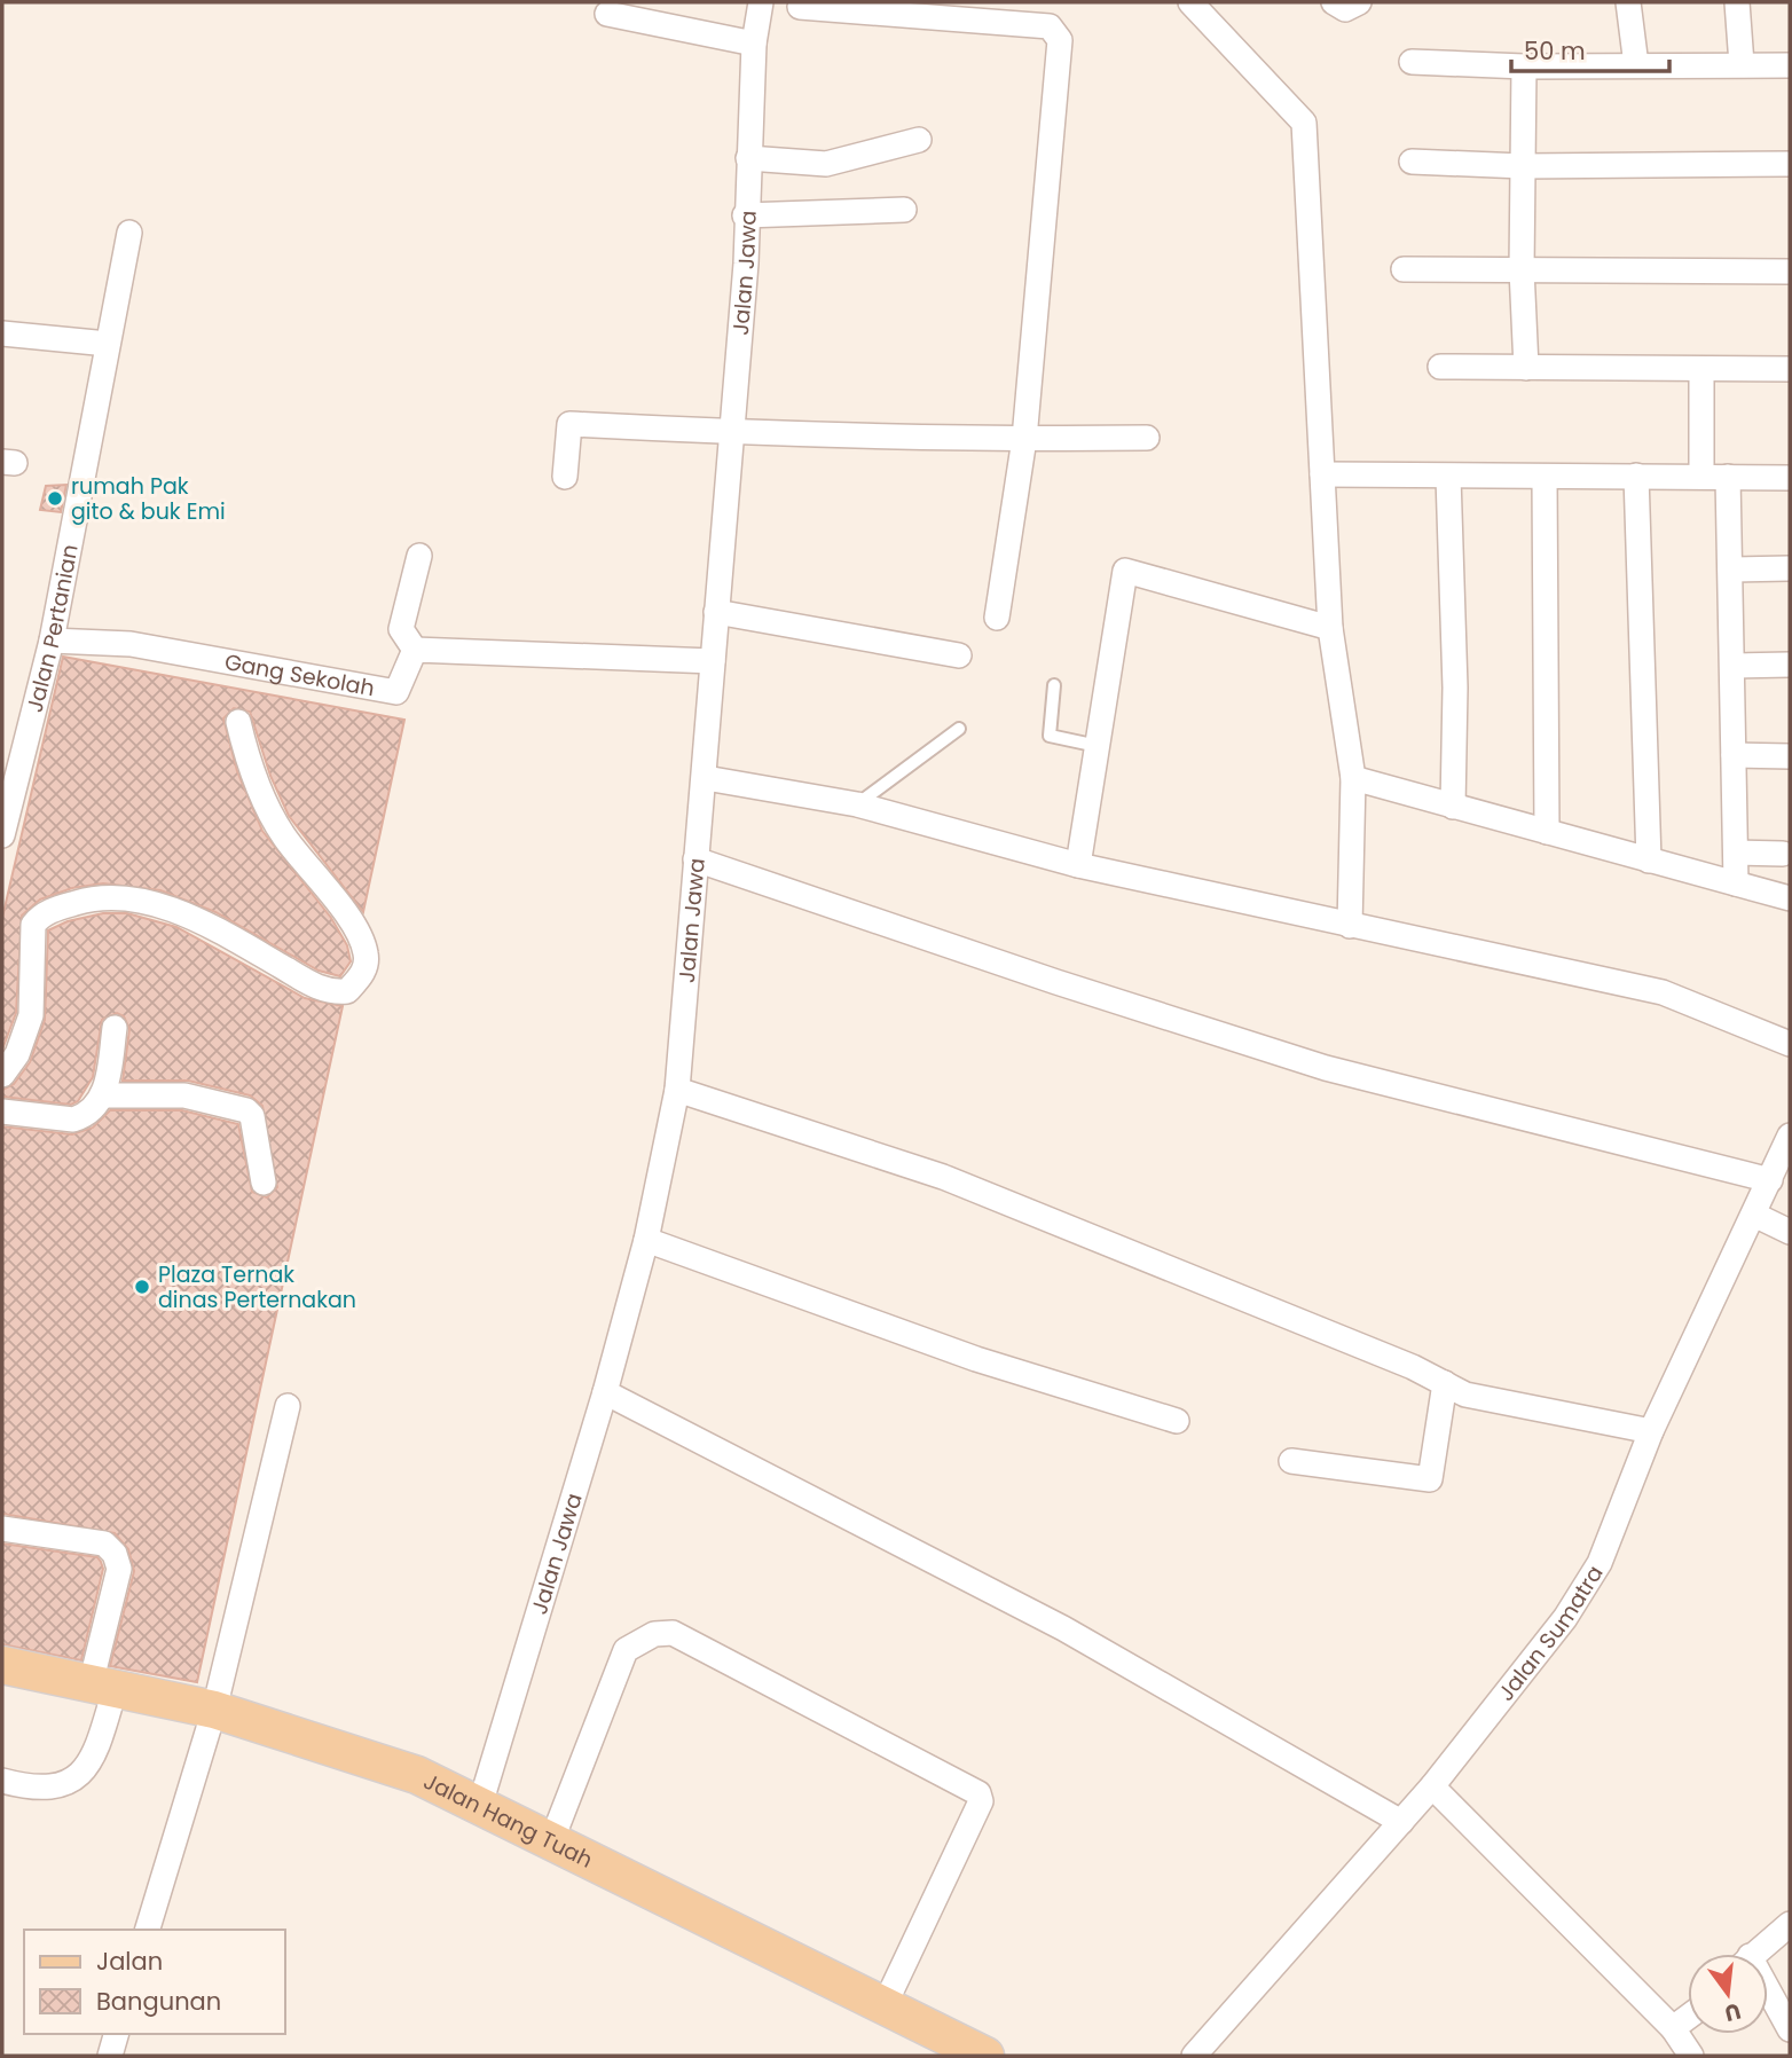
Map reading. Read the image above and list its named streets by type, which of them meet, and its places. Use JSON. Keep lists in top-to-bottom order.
{
  "streets": {
    "main road": ["Jalan Hang Tuah"],
    "street": [
      "Jalan Jawa",
      "Jalan Pertanian",
      "Gang Sekolah",
      "Jalan Sumatra"
    ]
  },
  "crossings": [
    ["Jalan Jawa", "Jalan Hang Tuah"],
    ["Jalan Pertanian", "Gang Sekolah"]
  ],
  "places": ["rumah Pak gito & buk Emi", "Plaza Ternak dinas Perternakan"],
  "legend": ["Jalan", "Bangunan"],
  "scale_bar": "50 m",
  "north": "bottom"
}
